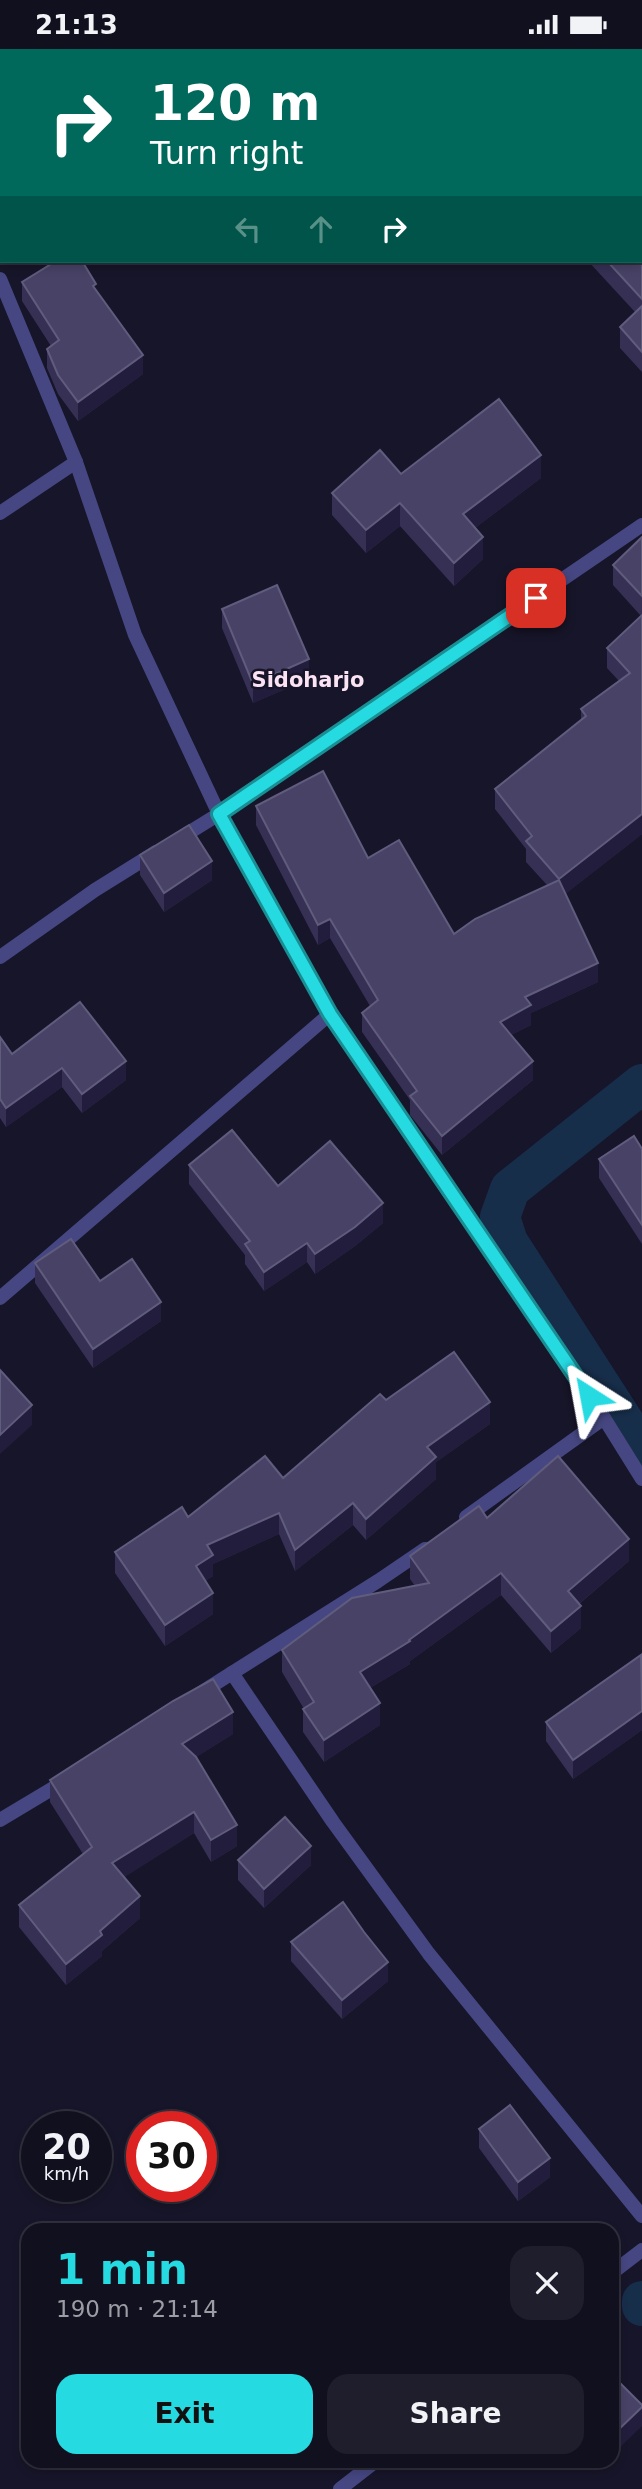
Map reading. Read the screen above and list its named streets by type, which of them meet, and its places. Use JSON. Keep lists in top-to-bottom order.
{
  "districts": ["Sidoharjo"],
  "page": {
    "status": "21:13",
    "turn": ["120 m", "Turn right"],
    "speed": "20 km/h",
    "limit": "30",
    "heading": ["1 min", "190 m · 21:14"],
    "buttons": ["Exit", "Share"]
  }
}
